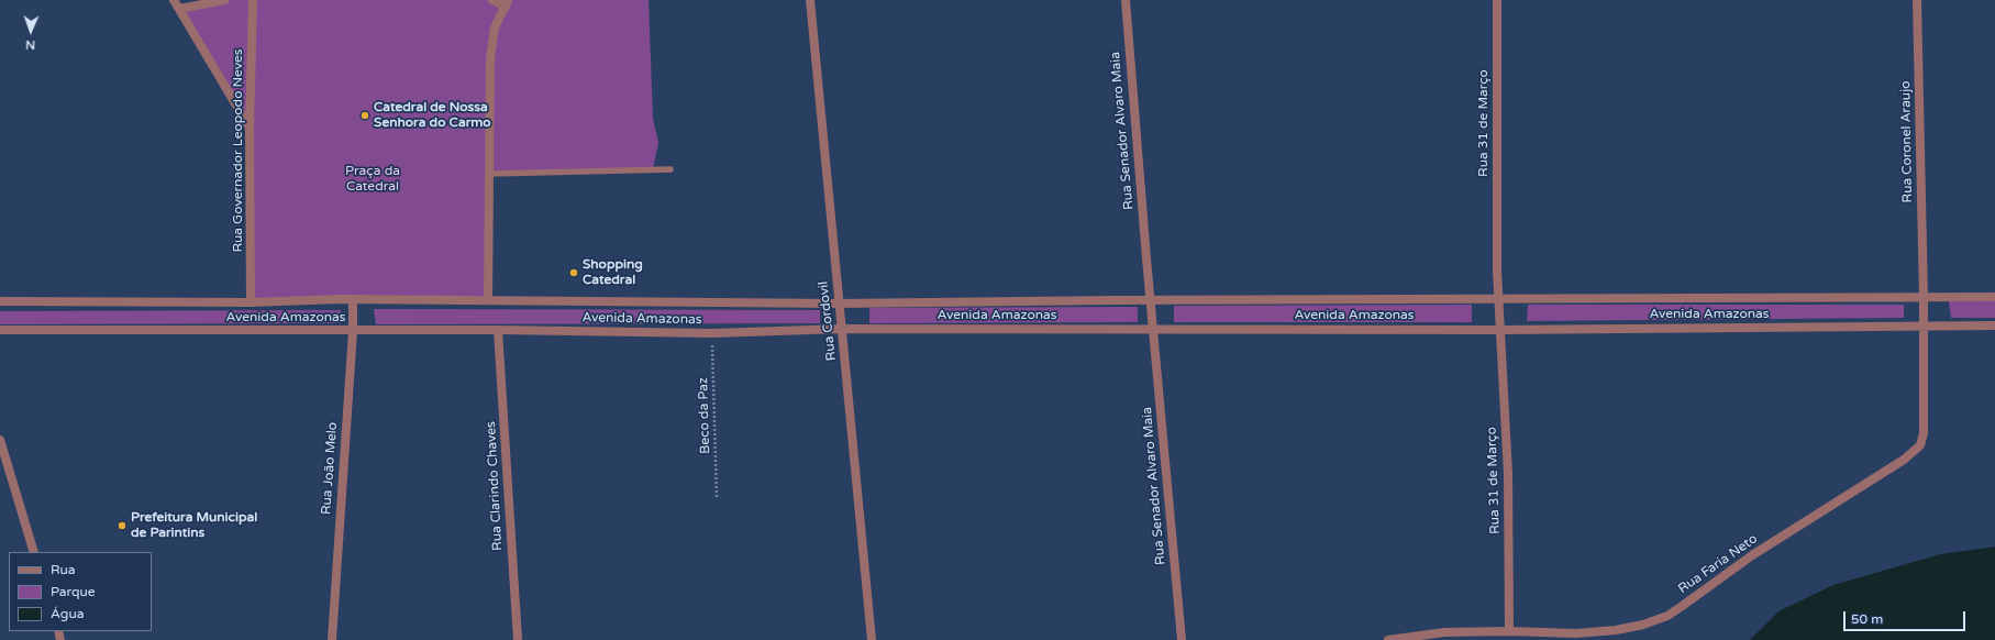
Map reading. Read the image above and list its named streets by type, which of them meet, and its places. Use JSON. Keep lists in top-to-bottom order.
{
  "streets": {
    "street": [
      "Rua 31 de Março",
      "Rua Senador Alvaro Maia",
      "Rua Coronel Araujo",
      "Rua Governador Leopodo Neves",
      "Avenida Amazonas",
      "Rua Cordovil",
      "Rua João Melo",
      "Rua Clarindo Chaves",
      "Rua Faria Neto"
    ],
    "path": ["Beco da Paz"]
  },
  "crossings": [
    ["Rua 31 de Março", "Avenida Amazonas"],
    ["Rua 31 de Março", "Rua Faria Neto"],
    ["Rua Senador Alvaro Maia", "Avenida Amazonas"],
    ["Rua Coronel Araujo", "Avenida Amazonas"],
    ["Rua Coronel Araujo", "Rua Faria Neto"],
    ["Rua Governador Leopodo Neves", "Avenida Amazonas"],
    ["Avenida Amazonas", "Rua Cordovil"],
    ["Avenida Amazonas", "Beco da Paz"],
    ["Avenida Amazonas", "Rua João Melo"],
    ["Avenida Amazonas", "Rua Clarindo Chaves"],
    ["Avenida Amazonas", "Rua Faria Neto"]
  ],
  "parks": ["Praça da Catedral"],
  "places": ["Catedral de Nossa Senhora do Carmo", "Shopping Catedral", "Prefeitura Municipal de Parintins"],
  "legend": ["Rua", "Parque", "Água"],
  "scale_bar": "50 m",
  "north": "bottom"
}
